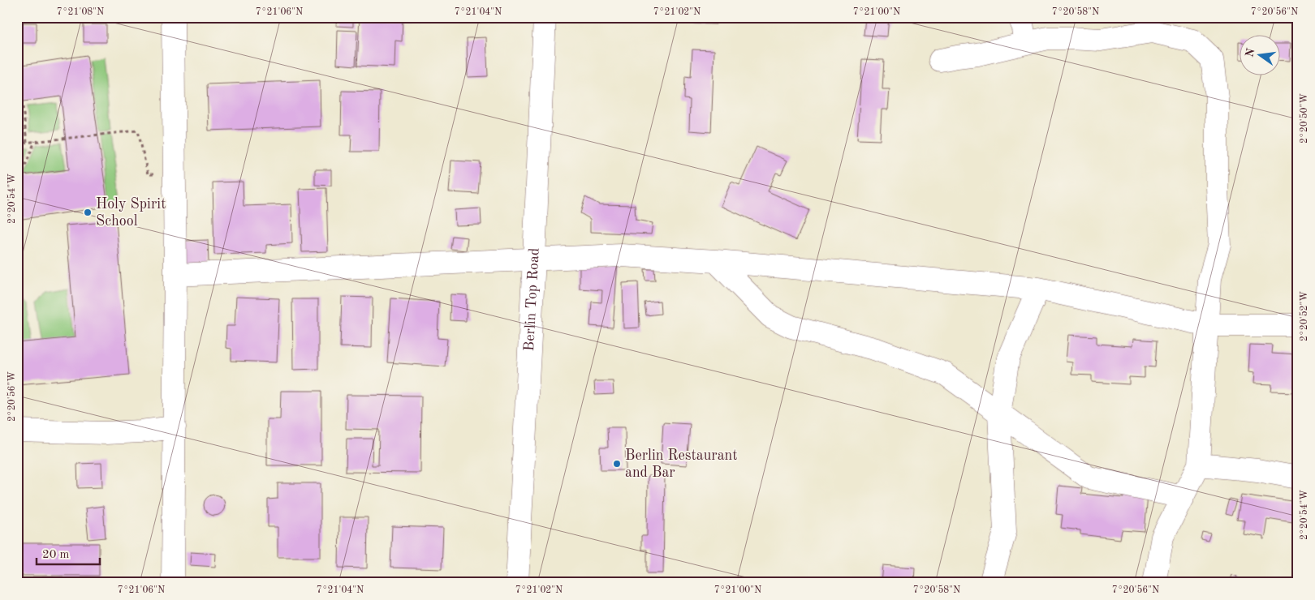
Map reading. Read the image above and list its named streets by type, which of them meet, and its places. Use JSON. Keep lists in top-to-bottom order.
{
  "streets": {
    "street": ["Berlin Top Road"]
  },
  "places": ["Holy Spirit School", "Berlin Restaurant and Bar"],
  "scale_bar": "20 m",
  "north": "left",
  "coordinates": [
    "7°21'08\"N",
    "7°21'06\"N",
    "7°21'04\"N",
    "7°21'02\"N",
    "7°21'00\"N",
    "7°20'58\"N",
    "7°20'56\"N",
    "2°20'50\"W",
    "2°20'54\"W",
    "2°20'52\"W",
    "2°20'56\"W"
  ]
}
